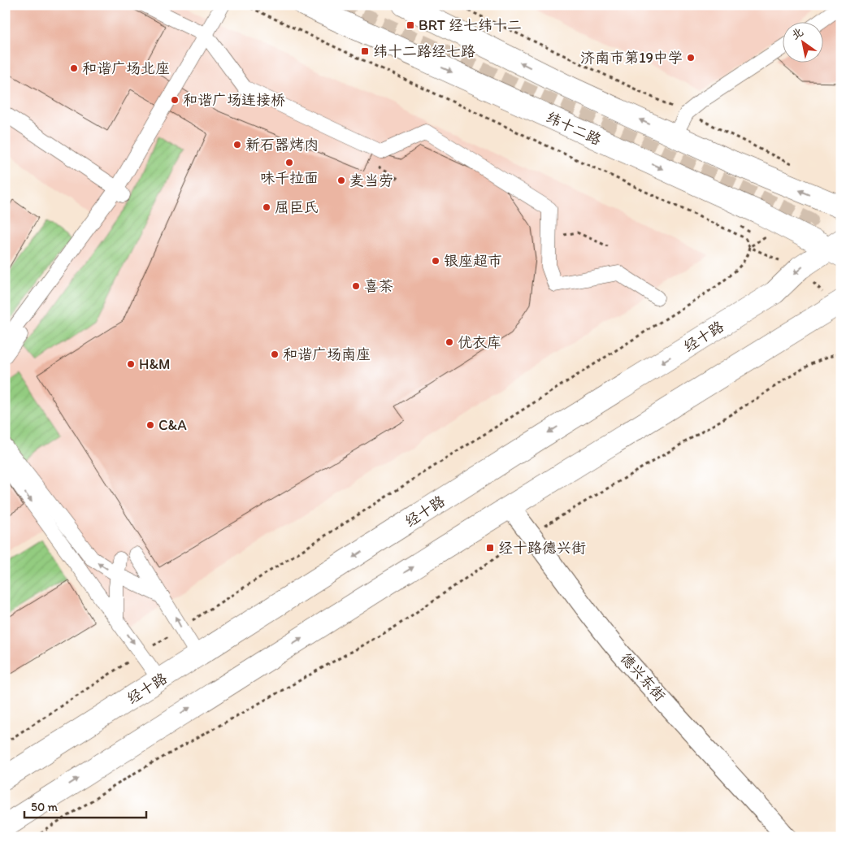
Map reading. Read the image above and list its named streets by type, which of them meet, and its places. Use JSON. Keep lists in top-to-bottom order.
{
  "streets": {
    "main road": ["纬十二路", "经十路"],
    "street": ["德兴东街"]
  },
  "crossings": [
    ["纬十二路", "经十路"]
  ],
  "places": {
    "transit": ["BRT 经七纬十二", "纬十二路经七路", "经十路德兴街"],
    "other": [
      "济南市第19中学",
      "和谐广场北座",
      "和谐广场连接桥",
      "新石器烤肉",
      "味千拉面",
      "麦当劳",
      "屈臣氏",
      "银座超市",
      "喜茶",
      "优衣库",
      "和谐广场南座",
      "H&M",
      "C&A"
    ]
  },
  "scale_bar": "50 m",
  "north": "top left"
}
